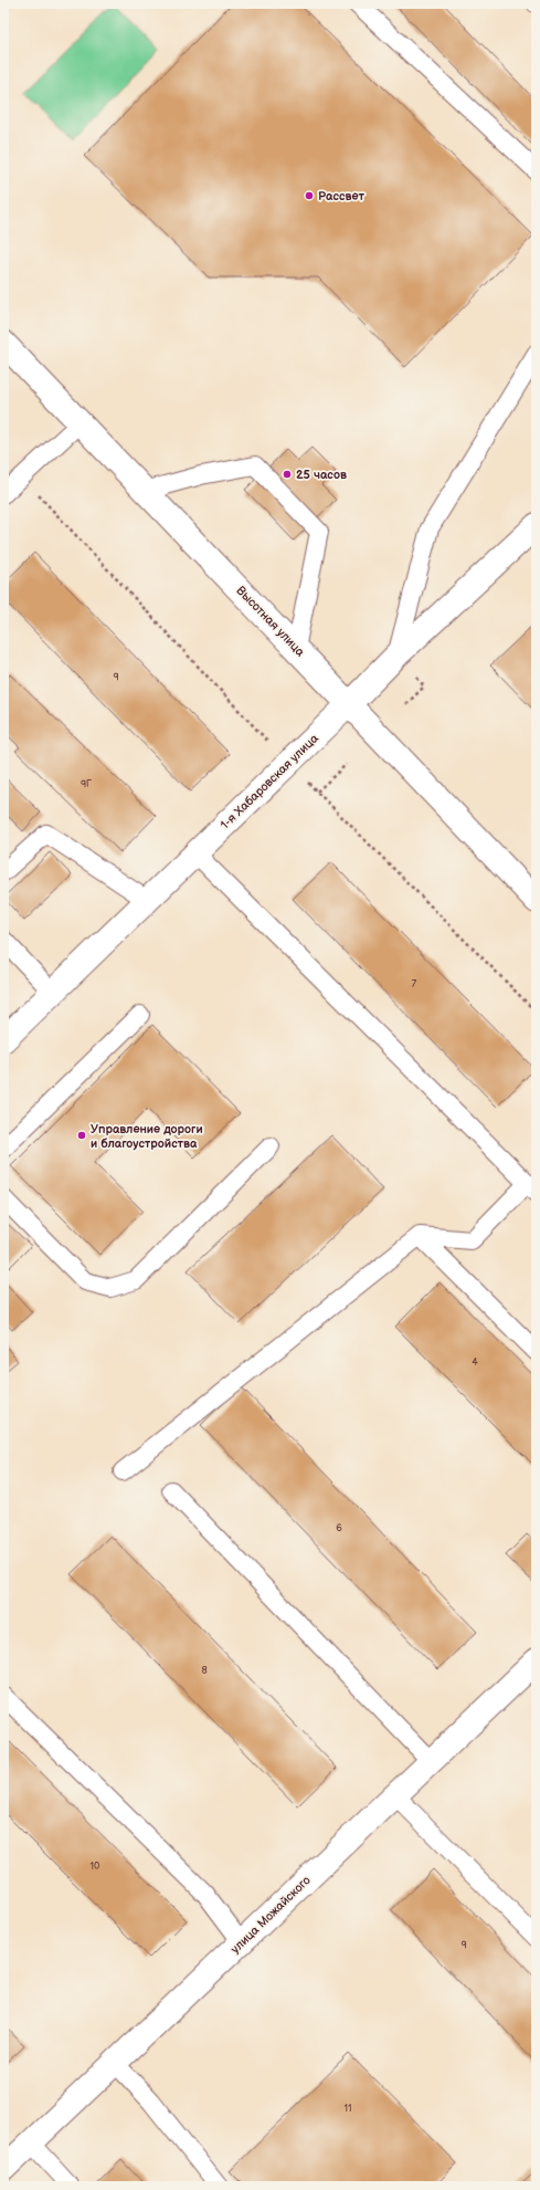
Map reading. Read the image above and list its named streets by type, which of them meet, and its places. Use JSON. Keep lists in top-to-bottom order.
{
  "streets": {
    "street": ["Высотная улица", "1-я Хабаровская улица", "улица Можайского"]
  },
  "crossings": [
    ["Высотная улица", "1-я Хабаровская улица"]
  ],
  "places": ["Рассвет", "25 часов", "Управление дороги и благоустройства"],
  "house_numbers": [
    "9",
    "9Г",
    "7",
    "4",
    "6",
    "8",
    "10",
    "9",
    "11"
  ]
}
